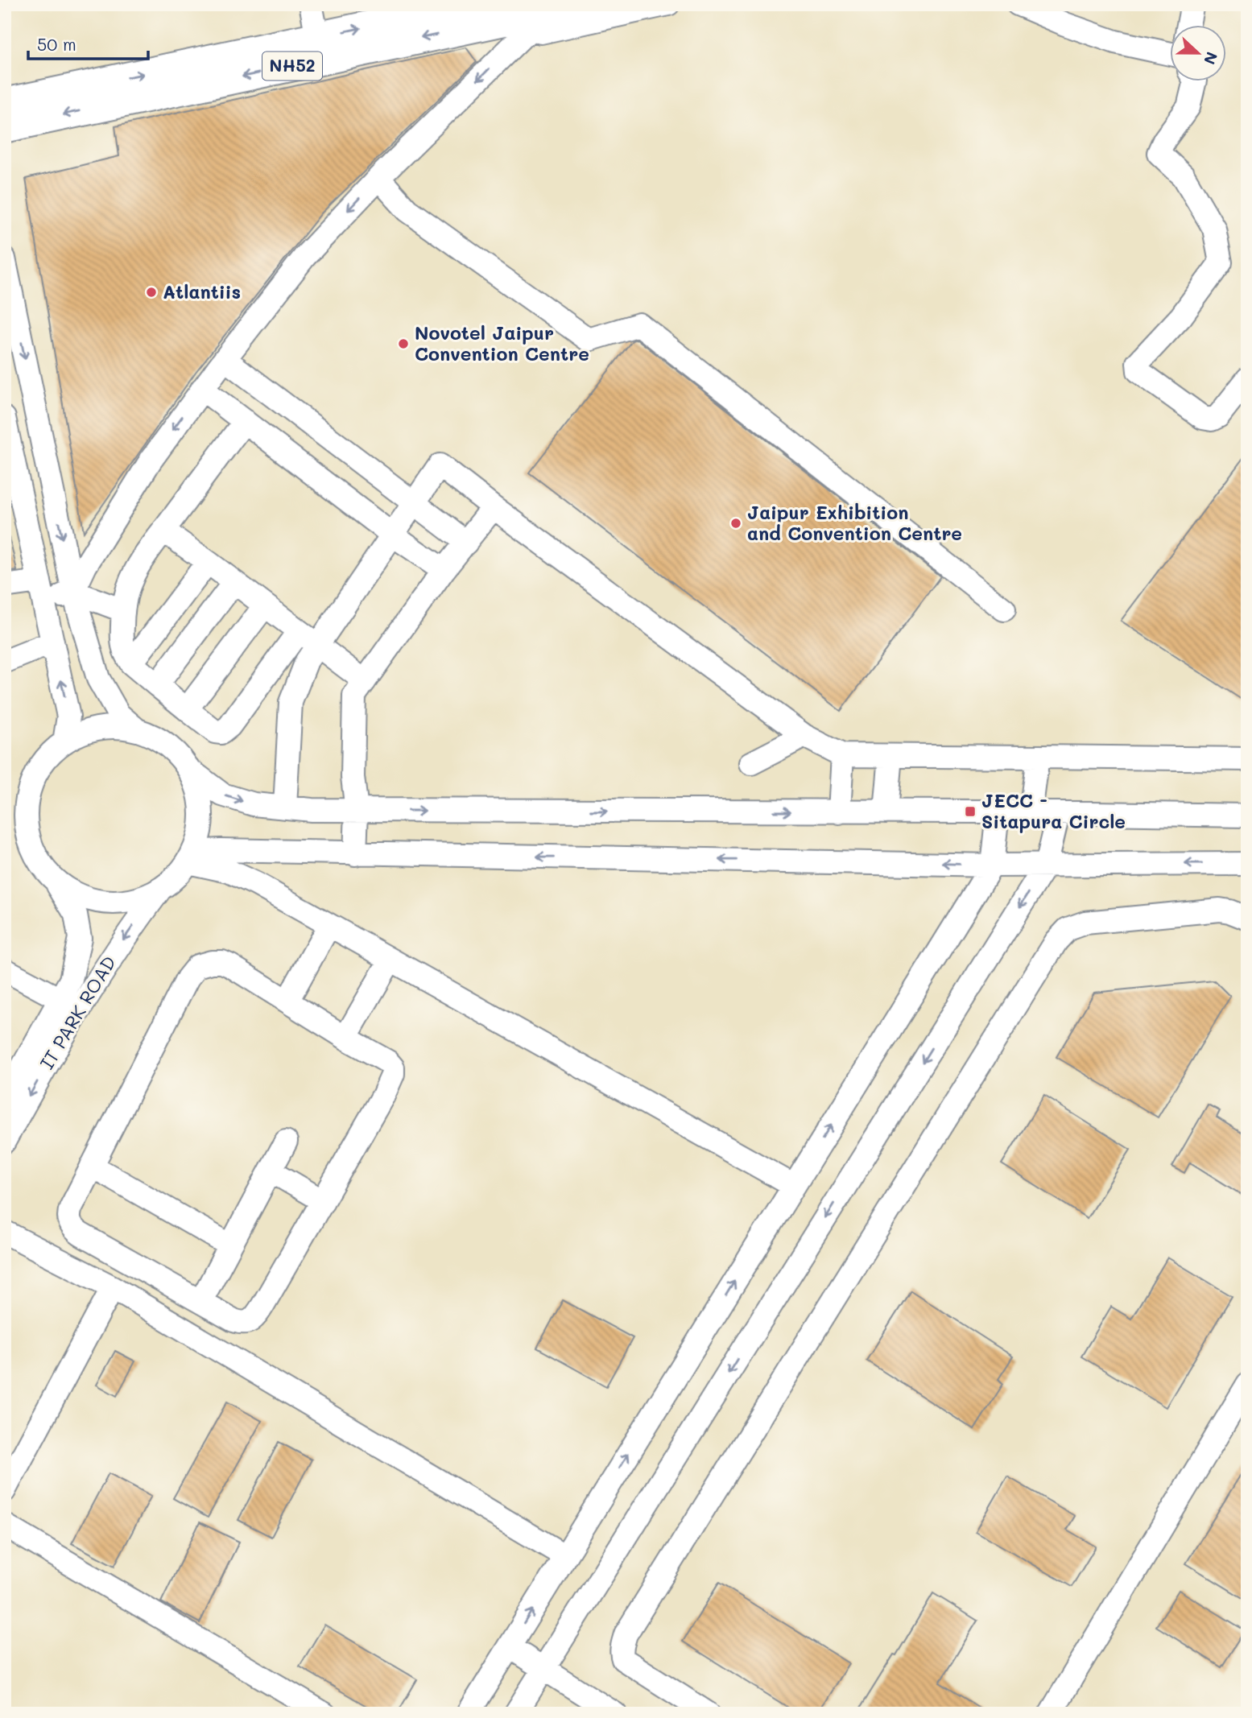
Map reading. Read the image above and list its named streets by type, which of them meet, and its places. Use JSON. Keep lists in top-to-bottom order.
{
  "streets": {
    "highway": ["NH52"],
    "street": ["IT PARK ROAD"]
  },
  "places": {
    "other": ["Atlantiis", "Novotel Jaipur Convention Centre", "Jaipur Exhibition and Convention Centre"],
    "transit": ["JECC - Sitapura Circle"]
  },
  "scale_bar": "50 m",
  "north": "right"
}
